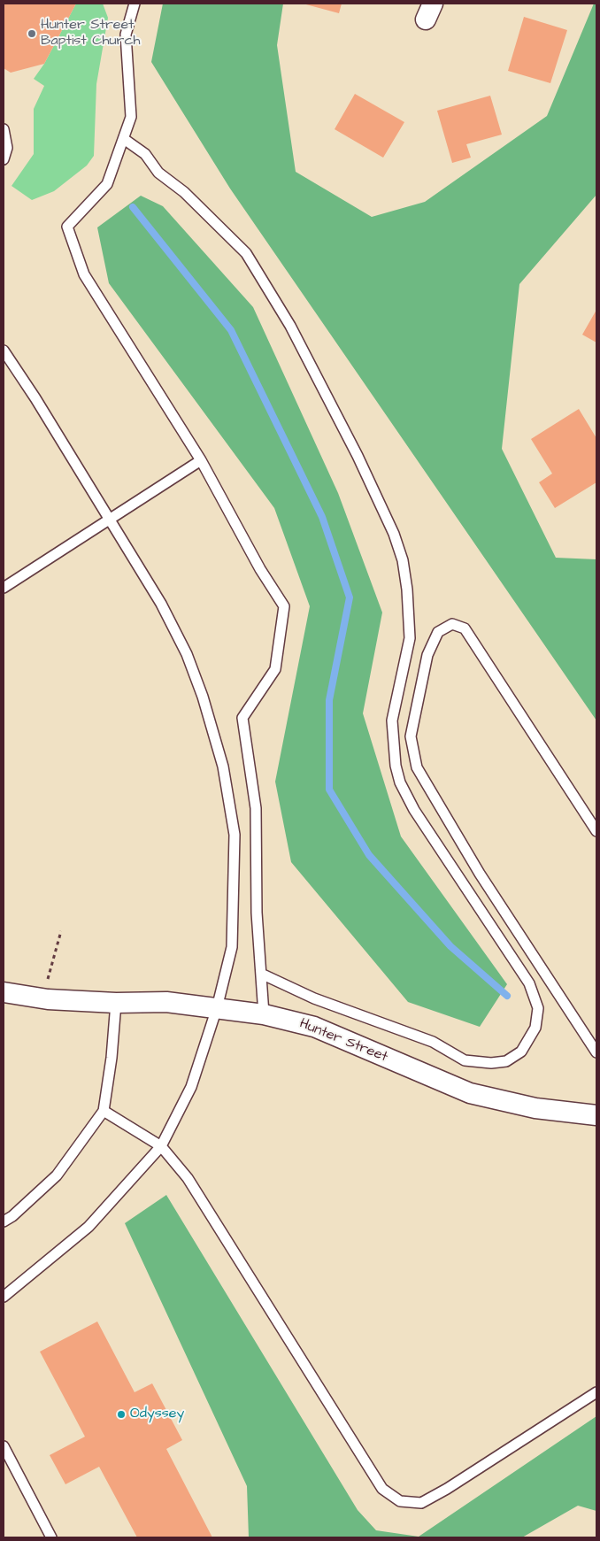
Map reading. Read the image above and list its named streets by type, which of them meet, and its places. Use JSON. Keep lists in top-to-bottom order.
{
  "streets": {
    "street": ["Hunter Street"]
  },
  "places": ["Hunter Street Baptist Church", "Odyssey"]
}
